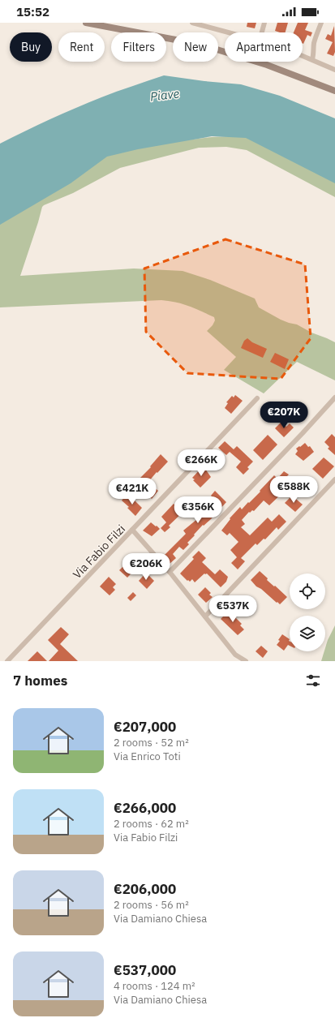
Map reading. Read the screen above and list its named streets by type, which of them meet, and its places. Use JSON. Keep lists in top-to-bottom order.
{
  "streets": {
    "street": ["Via Fabio Filzi"]
  },
  "water": ["Piave"],
  "page": {
    "status": "15:52",
    "chip": [
      "Buy",
      "Rent",
      "Filters",
      "New",
      "Apartment"
    ],
    "price": [
      "€207K",
      "€266K",
      "€588K",
      "€421K",
      "€356K",
      "€206K",
      "€537K"
    ],
    "heading": "7 homes",
    "list": [
      {
        "name": "€207,000",
        "note": "2 rooms · 52 m² · Via Enrico Toti"
      },
      {
        "name": "€266,000",
        "note": "2 rooms · 62 m² · Via Fabio Filzi"
      },
      {
        "name": "€206,000",
        "note": "2 rooms · 56 m² · Via Damiano Chiesa"
      },
      {
        "name": "€537,000",
        "note": "4 rooms · 124 m² · Via Damiano Chiesa"
      }
    ]
  }
}
